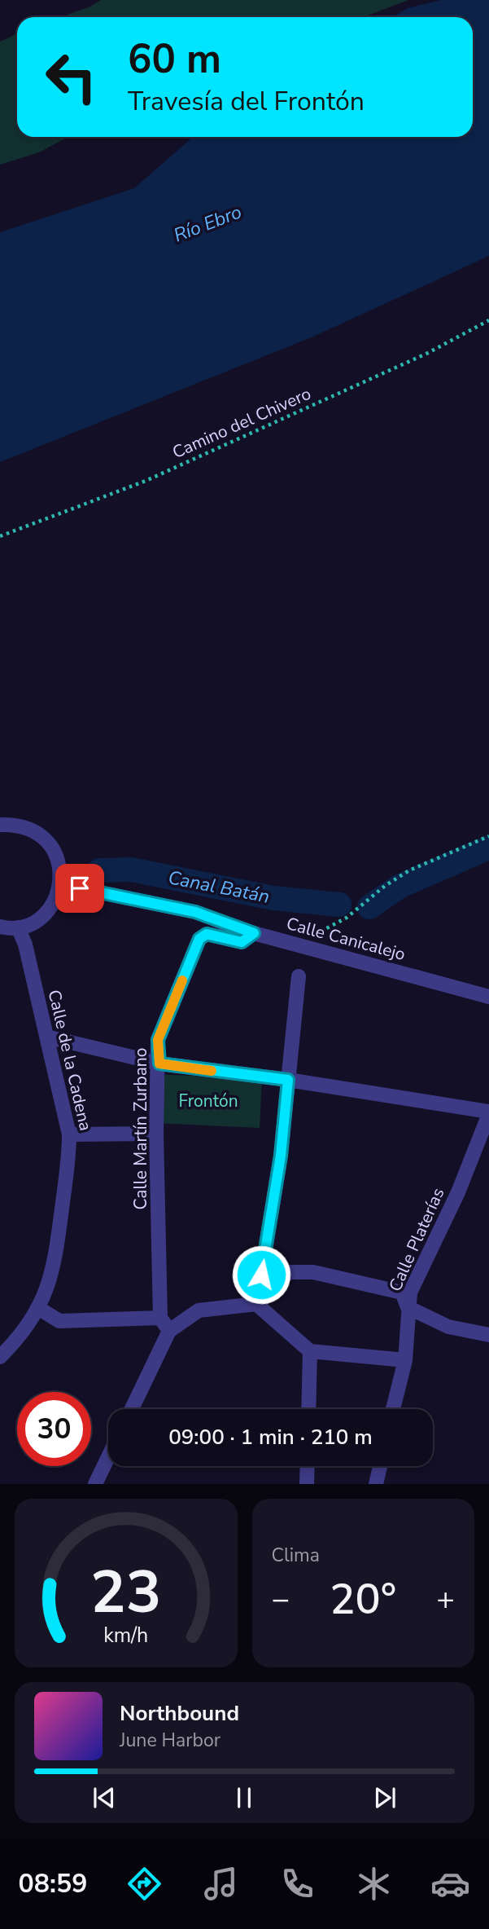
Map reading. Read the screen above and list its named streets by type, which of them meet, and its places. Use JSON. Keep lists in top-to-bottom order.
{
  "streets": {
    "street": [
      "Calle Canicalejo",
      "Calle de la Cadena",
      "Calle Martín Zurbano",
      "Calle Platerías"
    ],
    "path": ["Camino del Chivero"]
  },
  "crossings": [
    ["Calle Canicalejo", "Calle Martín Zurbano"]
  ],
  "water": ["Río Ebro", "Canal Batán"],
  "parks": ["Frontón"],
  "page": {
    "turn": ["60 m", "Travesía del Frontón"],
    "limit": "30",
    "trip": "09:00 · 1 min · 210 m",
    "tile": "Clima",
    "heat": ["−", "20°", "+"],
    "song": ["Northbound", "June Harbor"],
    "tabs": "08:59",
    "gauge": ["23", "km/h"]
  }
}
